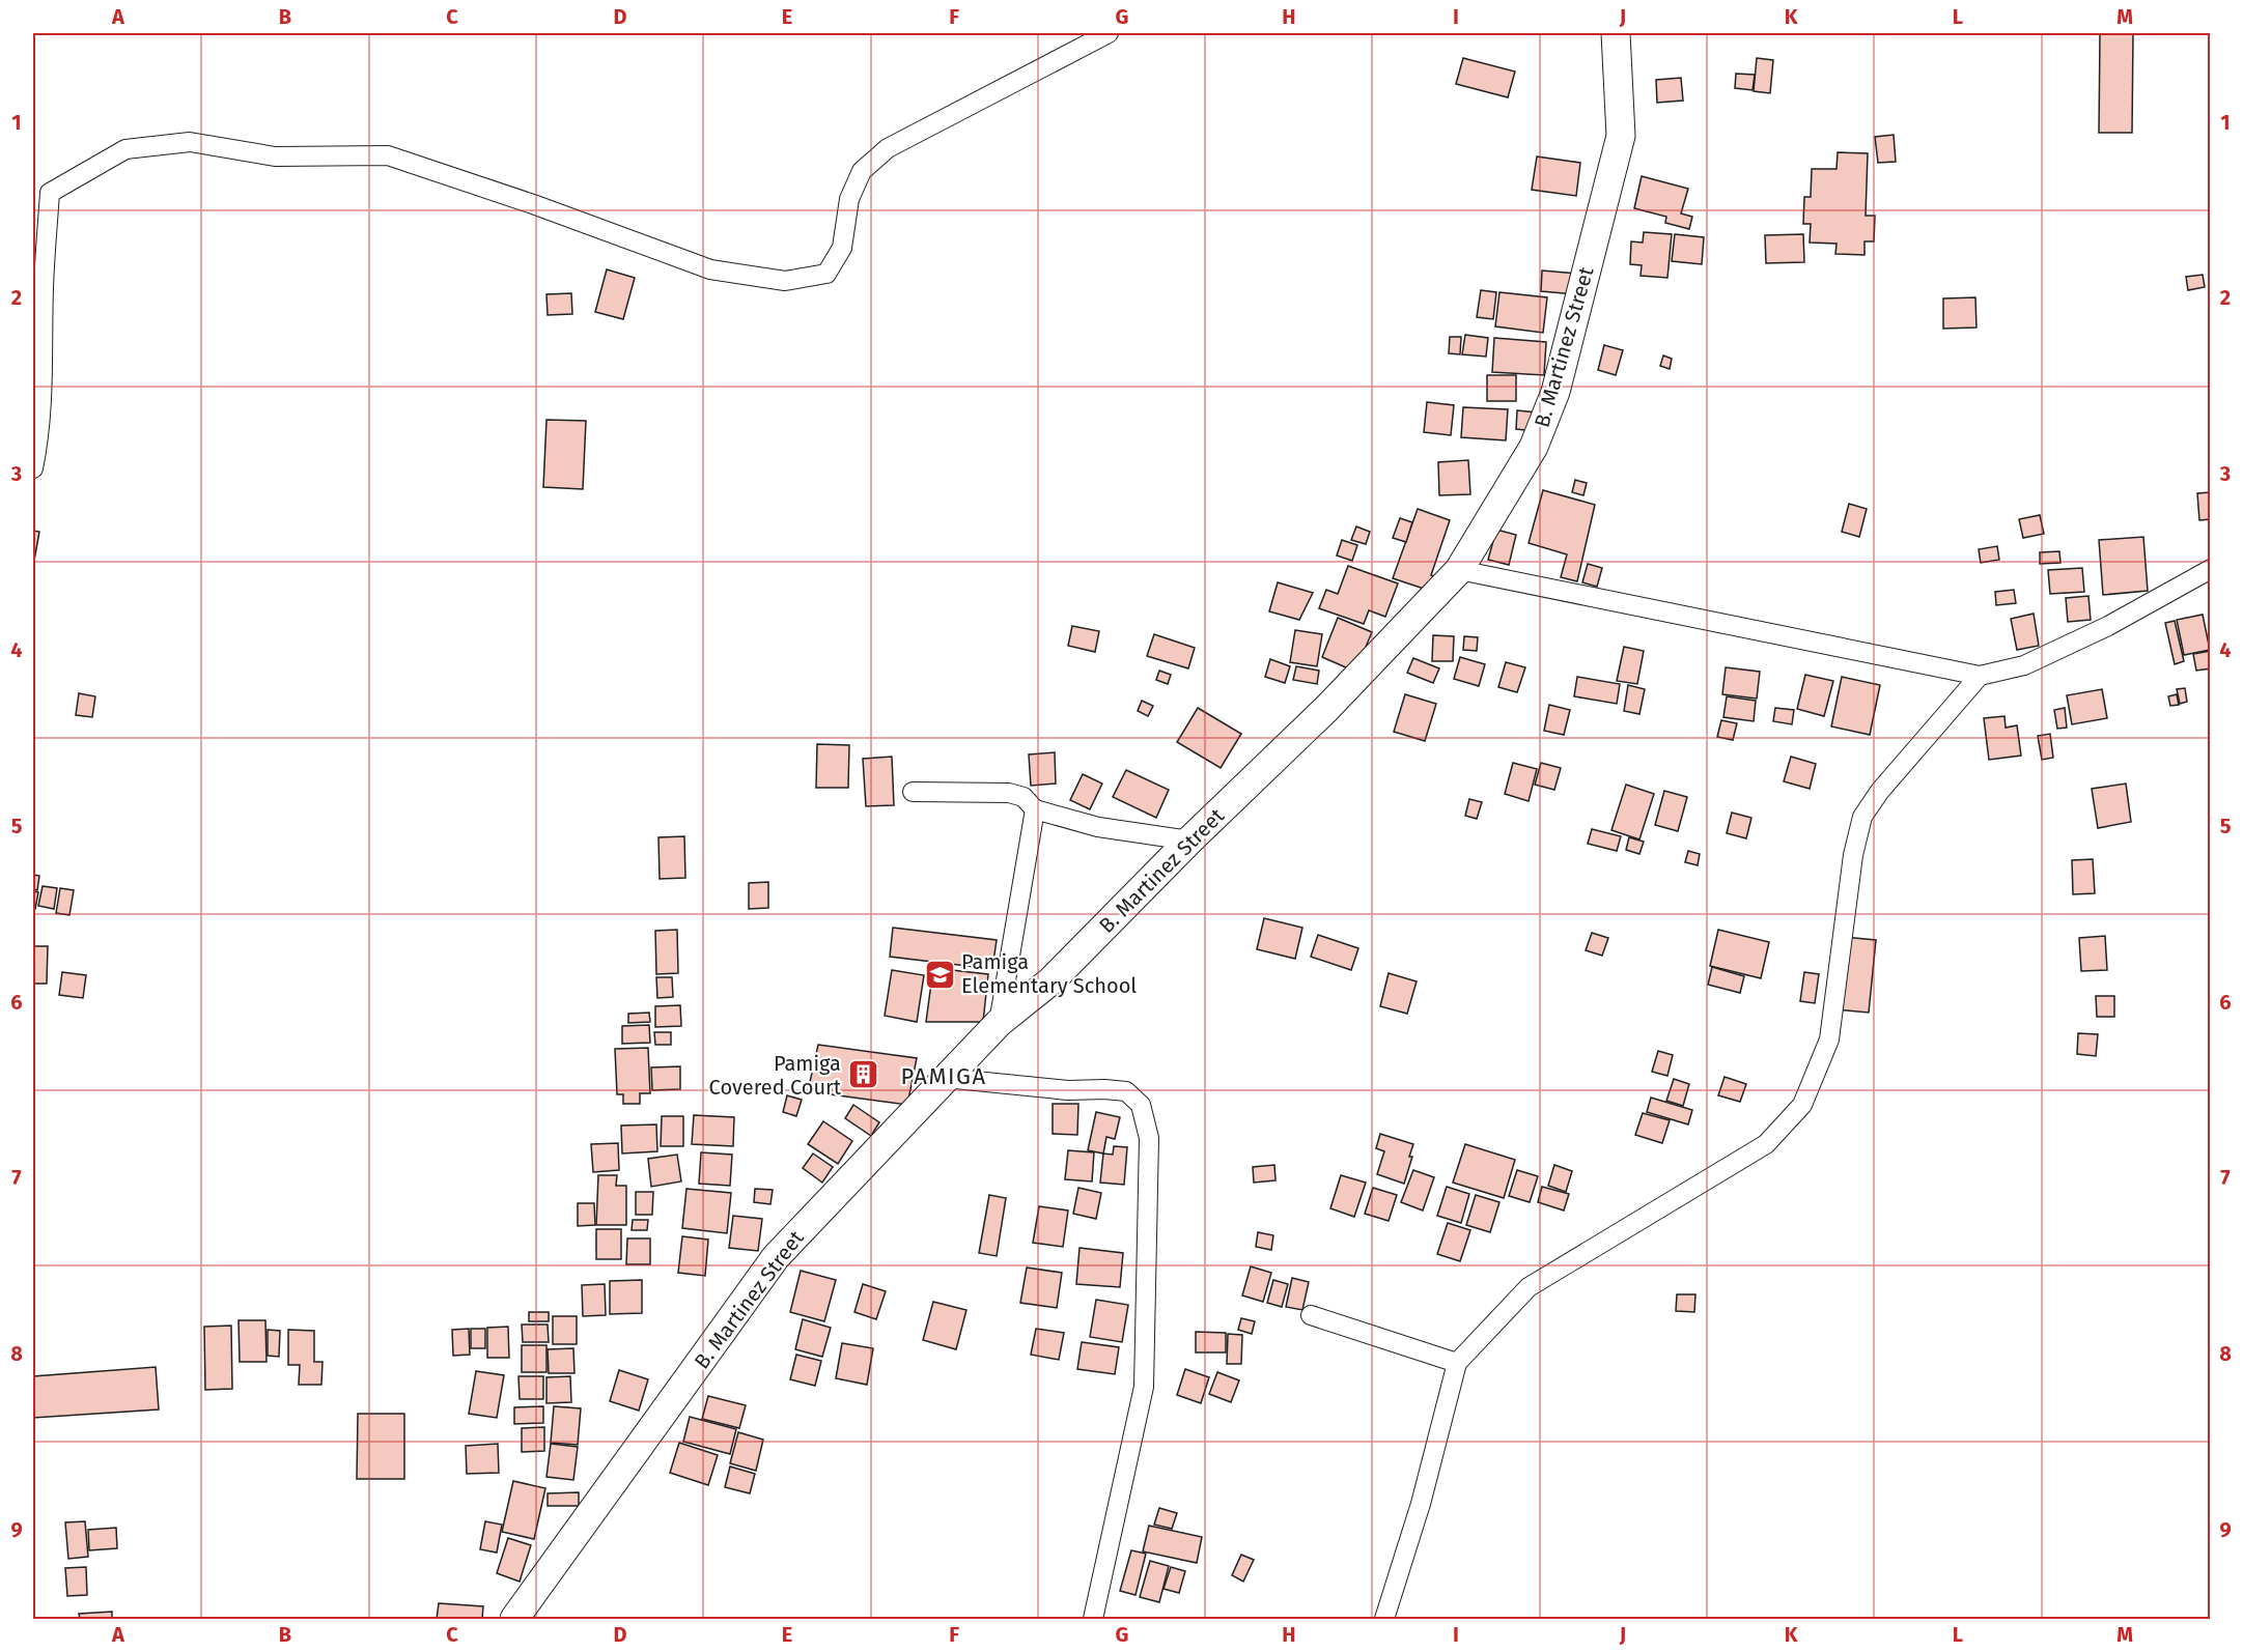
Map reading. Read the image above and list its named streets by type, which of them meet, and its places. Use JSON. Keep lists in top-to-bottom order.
{
  "streets": {
    "street": ["B. Martinez Street"]
  },
  "districts": ["PAMIGA"],
  "places": {
    "school or university": ["Pamiga Elementary School"],
    "building": ["Pamiga Covered Court"]
  },
  "grid": {
    "columns": [
      "A",
      "B",
      "C",
      "D",
      "E",
      "F",
      "G",
      "H",
      "I",
      "J",
      "K",
      "L",
      "M"
    ],
    "rows": [
      "1",
      "2",
      "3",
      "4",
      "5",
      "6",
      "7",
      "8",
      "9"
    ]
  }
}
